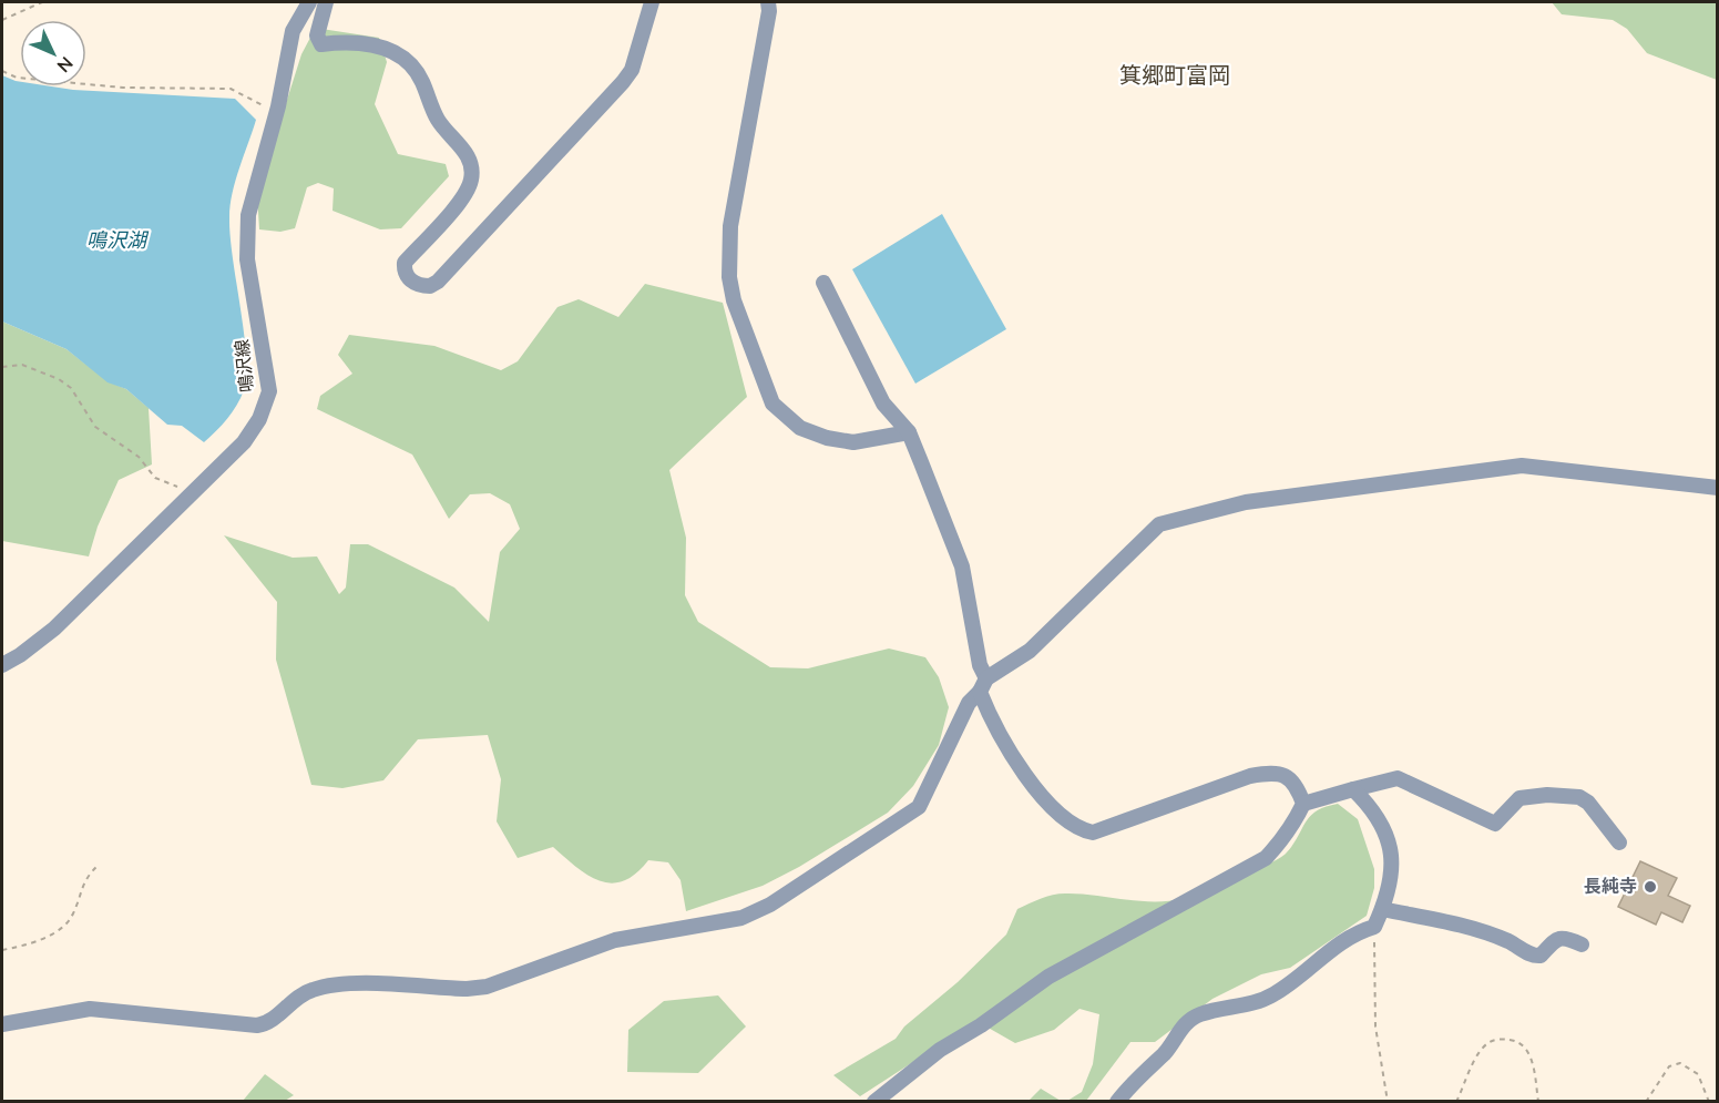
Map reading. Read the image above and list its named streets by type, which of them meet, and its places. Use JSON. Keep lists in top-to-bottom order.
{
  "streets": {
    "street": ["鳴沢線"]
  },
  "districts": ["箕郷町富岡"],
  "water": ["鳴沢湖"],
  "places": ["長純寺"],
  "north": "bottom right"
}
